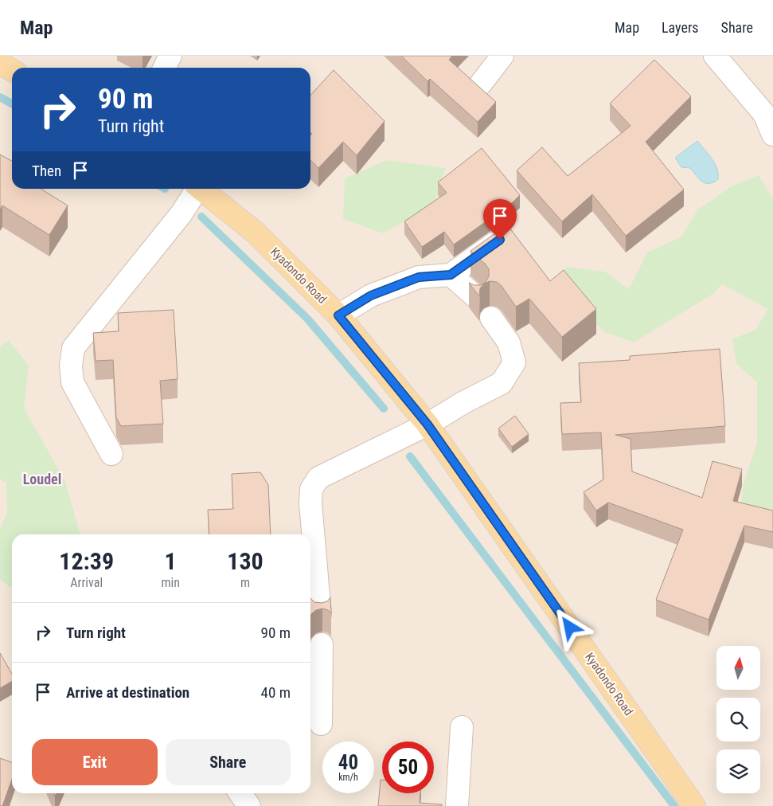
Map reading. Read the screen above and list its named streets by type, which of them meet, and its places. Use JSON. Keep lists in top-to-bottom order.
{
  "streets": {
    "main road": ["Kyadondo Road"]
  },
  "districts": ["Loudel"],
  "north": "top",
  "page": {
    "header": "Map",
    "nav": ["Map", "Layers", "Share"],
    "turn": ["90 m", "Turn right"],
    "then": "Then",
    "eta": [
      "12:39",
      "Arrival",
      "1",
      "min",
      "130",
      "m"
    ],
    "list": [
      {
        "name": "Turn right",
        "value": "90 m"
      },
      {
        "name": "Arrive at destination",
        "value": "40 m"
      }
    ],
    "buttons": ["Exit", "Share"],
    "speed": "40 km/h",
    "limit": "50"
  }
}
